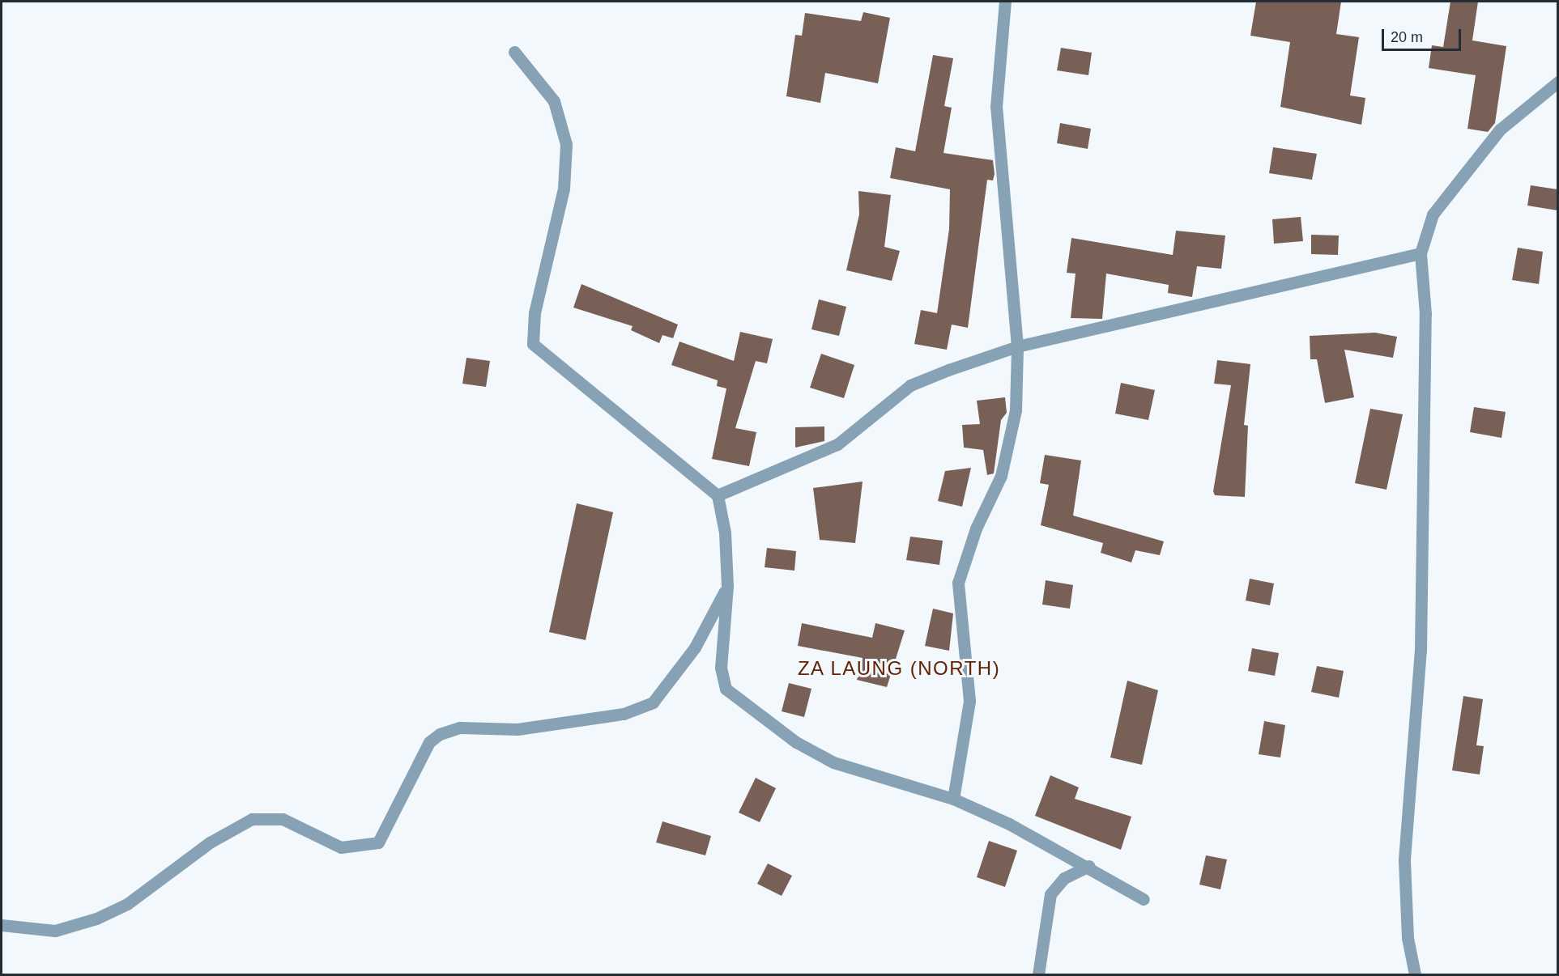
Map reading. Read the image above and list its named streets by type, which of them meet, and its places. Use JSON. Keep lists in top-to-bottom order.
{
  "districts": ["ZA LAUNG (NORTH)"],
  "scale_bar": "20 m"
}
